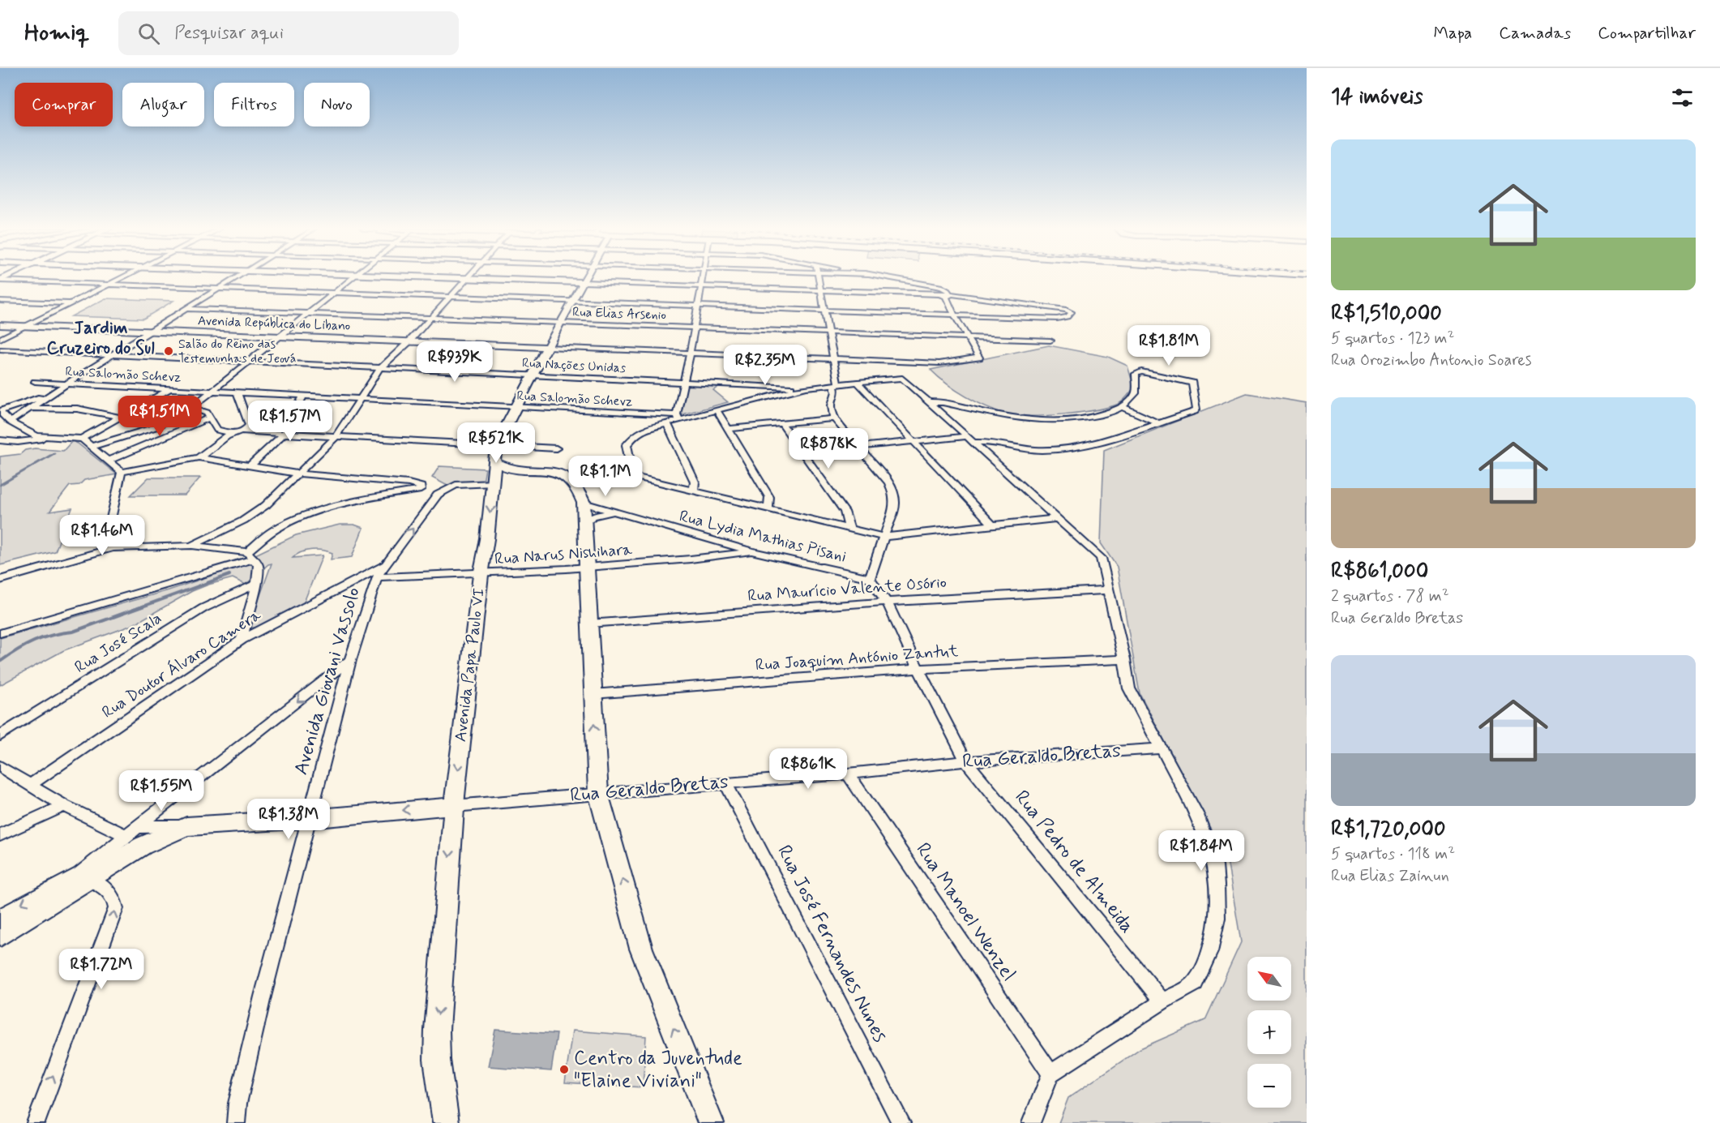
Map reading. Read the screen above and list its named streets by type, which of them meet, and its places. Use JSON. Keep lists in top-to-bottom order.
{
  "streets": {
    "main road": ["Avenida República do Libano", "Avenida Papa Paulo VI", "Rua Geraldo Bretas"],
    "street": [
      "Rua Elias Arsenio",
      "Rua Nações Unidas",
      "Rua Salomão Schevz",
      "Rua Lydia Mathias Pisani",
      "Rua Narus Nishihara",
      "Rua Maurício Valente Osório",
      "Rua José Scala",
      "Rua Joaquim António Zantut",
      "Rua Doutor Álvaro Camera",
      "Avenida Giovani Vassolo",
      "Rua Pedro de Almeida",
      "Rua Manoel Wenzel",
      "Rua José Fernandes Nunes"
    ]
  },
  "crossings": [
    ["Rua Elias Arsenio", "Avenida Papa Paulo VI"],
    ["Avenida República do Libano", "Avenida Papa Paulo VI"],
    ["Rua Nações Unidas", "Avenida Papa Paulo VI"],
    ["Rua Salomão Schevz", "Avenida Papa Paulo VI"],
    ["Rua Lydia Mathias Pisani", "Rua Narus Nishihara"],
    ["Rua Lydia Mathias Pisani", "Rua Pedro de Almeida"],
    ["Rua Narus Nishihara", "Rua Doutor Álvaro Camera"],
    ["Rua Narus Nishihara", "Avenida Papa Paulo VI"],
    ["Rua Narus Nishihara", "Avenida Giovani Vassolo"],
    ["Rua Maurício Valente Osório", "Rua Pedro de Almeida"],
    ["Rua Joaquim António Zantut", "Rua Pedro de Almeida"],
    ["Rua Doutor Álvaro Camera", "Avenida Giovani Vassolo"],
    ["Avenida Papa Paulo VI", "Avenida Giovani Vassolo"],
    ["Avenida Papa Paulo VI", "Rua Geraldo Bretas"],
    ["Avenida Giovani Vassolo", "Rua Geraldo Bretas"],
    ["Rua Geraldo Bretas", "Rua Pedro de Almeida"],
    ["Rua Geraldo Bretas", "Rua Manoel Wenzel"],
    ["Rua Geraldo Bretas", "Rua José Fernandes Nunes"]
  ],
  "districts": ["Jardim Cruzeiro do Sul"],
  "places": ["Salão do Reino das Testemunhas de Jeová", "Centro da Juventude \"Elaine Viviani\""],
  "north": "top left",
  "page": {
    "header": "Homiq",
    "search": "Pesquisar aqui",
    "nav": ["Mapa", "Camadas", "Compartilhar"],
    "heading": "14 imóveis",
    "chip": [
      "Comprar",
      "Alugar",
      "Filtros",
      "Novo"
    ],
    "list": [
      {
        "name": "R$1,510,000",
        "note": "5 quartos · 123 m² · Rua Orozimbo Antonio Soares"
      },
      {
        "name": "R$861,000",
        "note": "2 quartos · 78 m² · Rua Geraldo Bretas"
      },
      {
        "name": "R$1,720,000",
        "note": "5 quartos · 118 m² · Rua Elias Zainun"
      }
    ],
    "price": [
      "R$1.81M",
      "R$939K",
      "R$2.35M",
      "R$1.51M",
      "R$1.57M",
      "R$521K",
      "R$878K",
      "R$1.1M",
      "R$1.46M",
      "R$861K",
      "R$1.55M",
      "R$1.38M",
      "R$1.84M",
      "R$1.72M"
    ],
    "map_buttons": ["+", "−"]
  }
}
